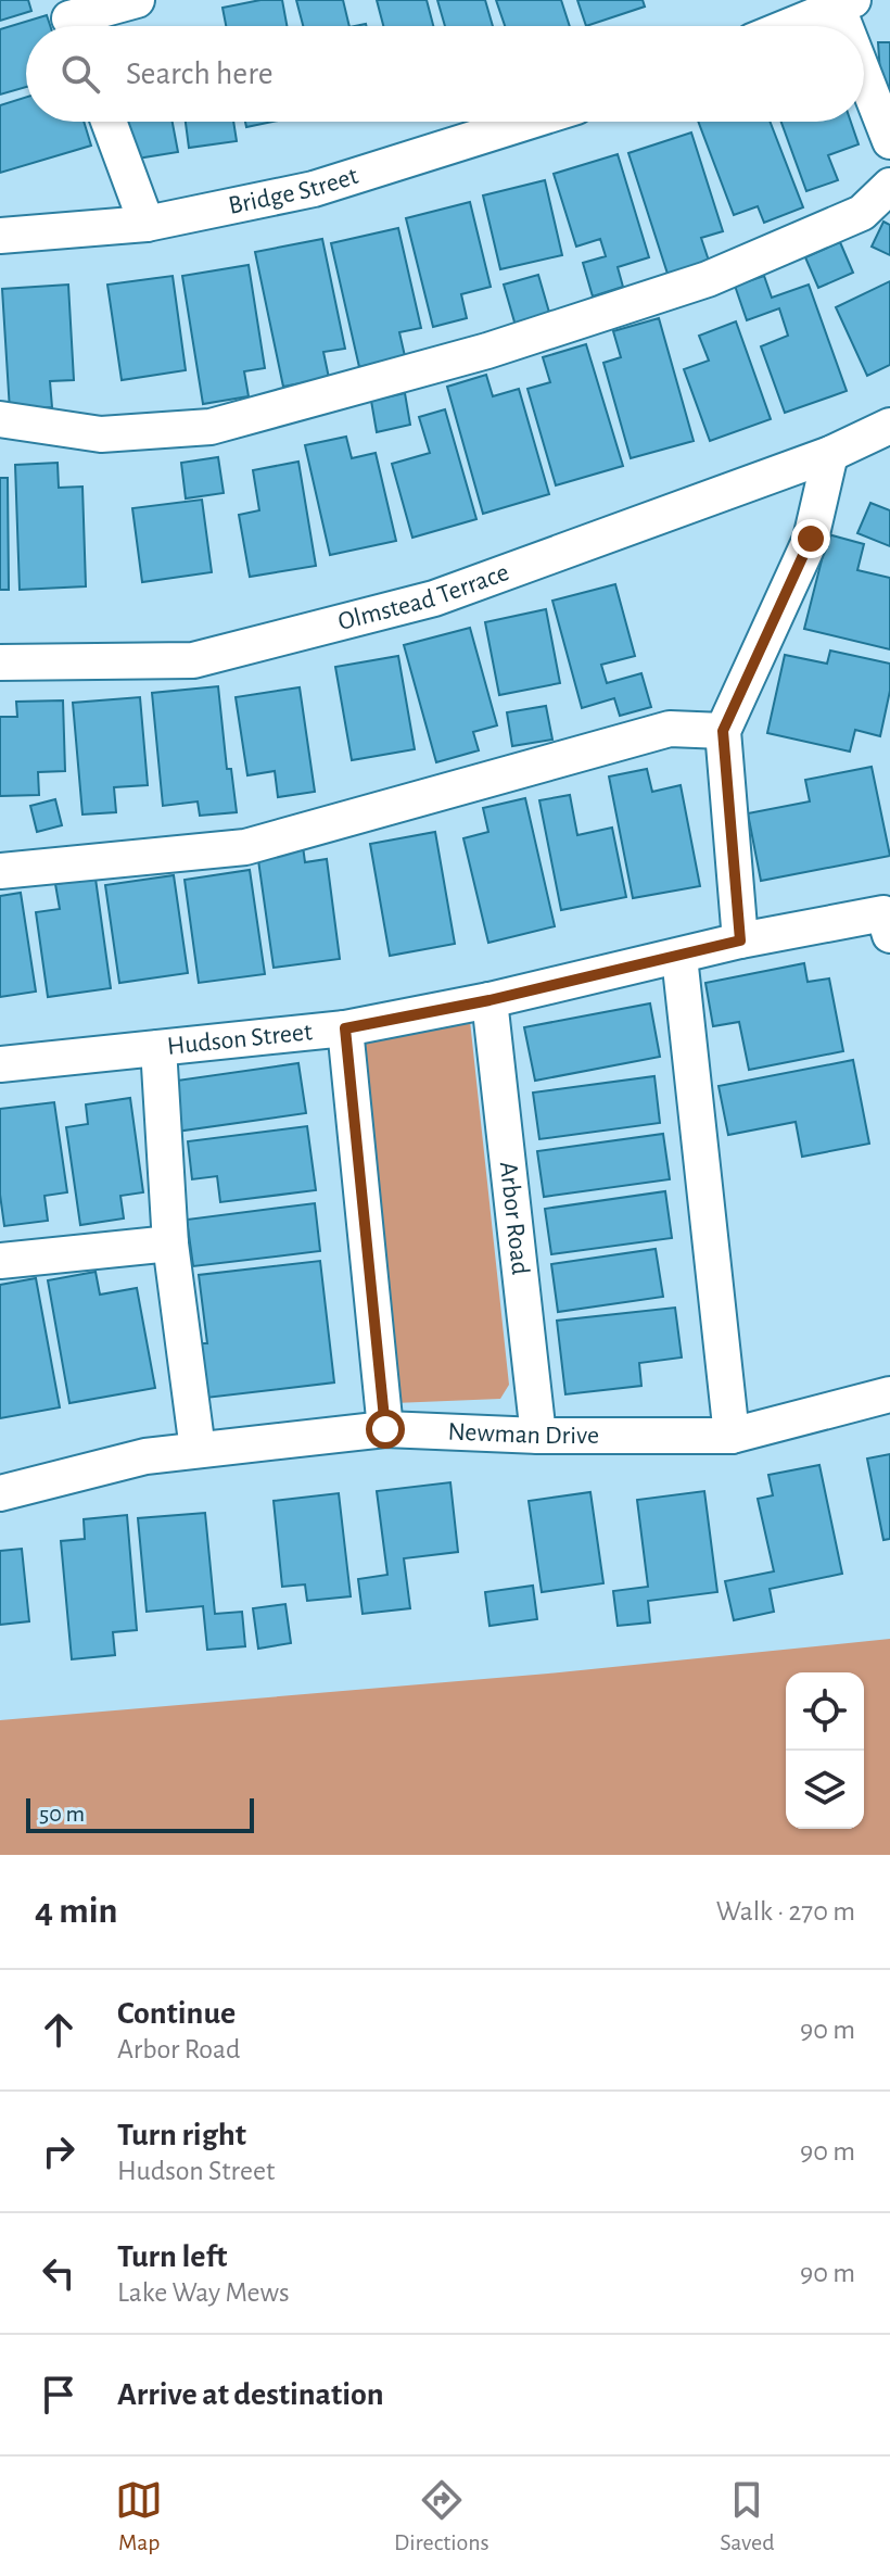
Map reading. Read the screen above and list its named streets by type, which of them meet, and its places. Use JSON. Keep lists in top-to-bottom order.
{
  "streets": {
    "street": [
      "Bridge Street",
      "Olmstead Terrace",
      "Hudson Street",
      "Arbor Road",
      "Newman Drive"
    ]
  },
  "crossings": [
    ["Hudson Street", "Arbor Road"],
    ["Arbor Road", "Newman Drive"]
  ],
  "scale_bar": "50 m",
  "page": {
    "search": "Search here",
    "scale": "50 m",
    "heading": ["4 min", "Walk · 270 m"],
    "list": [
      ["Continue", "Arbor Road", "90 m"],
      ["Turn right", "Hudson Street", "90 m"],
      ["Turn left", "Lake Way Mews", "90 m"],
      "Arrive at destination"
    ],
    "nav": ["Map", "Directions", "Saved"]
  }
}
